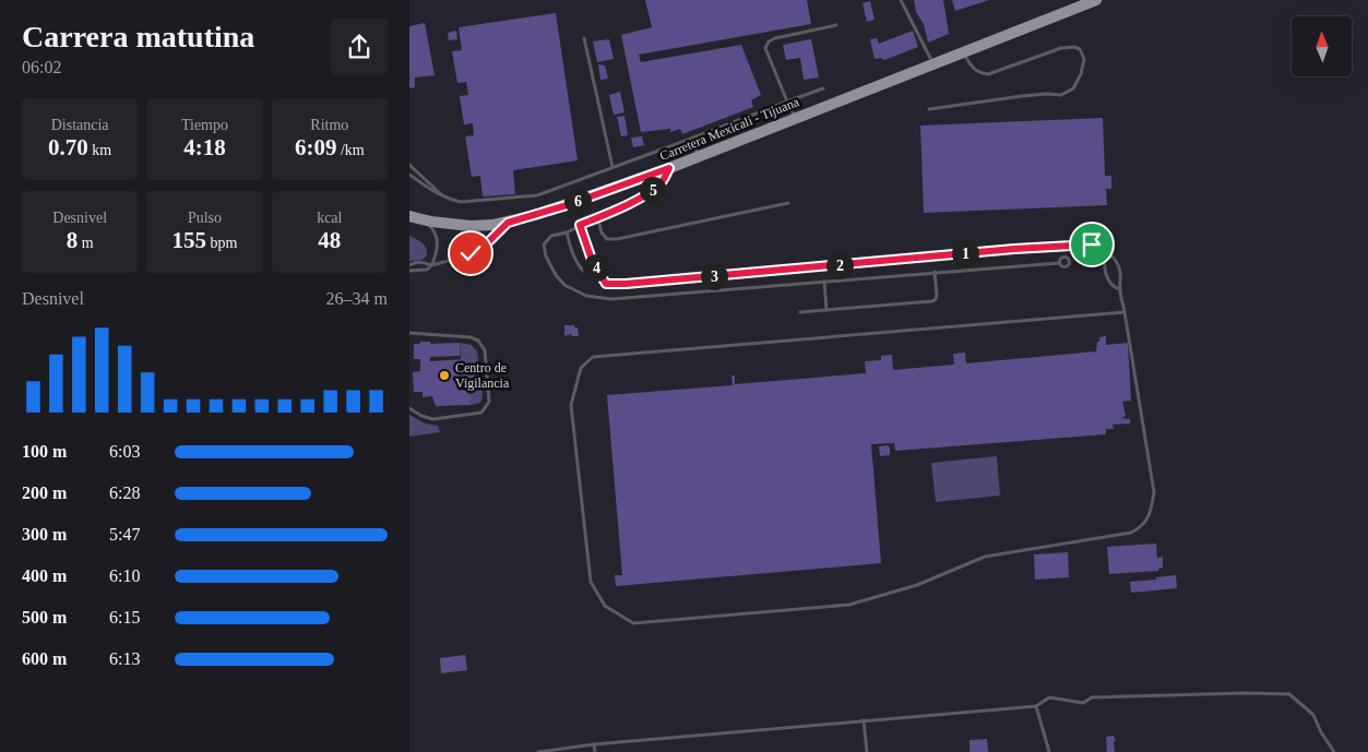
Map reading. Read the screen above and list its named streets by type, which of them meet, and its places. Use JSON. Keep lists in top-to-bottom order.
{
  "streets": {
    "main road": ["Carretera Mexicali - Tijuana"]
  },
  "places": ["Centro de Vigilancia"],
  "north": "top",
  "page": {
    "heading": ["Carrera matutina", "06:02"],
    "stats": [
      ["Distancia", "0.70 km"],
      ["Tiempo", "4:18"],
      ["Ritmo", "6:09 /km"],
      ["Desnivel", "8 m"],
      ["Pulso", "155 bpm"],
      ["kcal", "48"]
    ],
    "pins": [
      "5",
      "6",
      "1",
      "2",
      "4",
      "3"
    ],
    "chart": ["Desnivel", "26–34 m"],
    "list": [
      {
        "name": "100 m",
        "note": "6:03"
      },
      {
        "name": "200 m",
        "note": "6:28"
      },
      {
        "name": "300 m",
        "note": "5:47"
      },
      {
        "name": "400 m",
        "note": "6:10"
      },
      {
        "name": "500 m",
        "note": "6:15"
      },
      {
        "name": "600 m",
        "note": "6:13"
      }
    ]
  }
}
